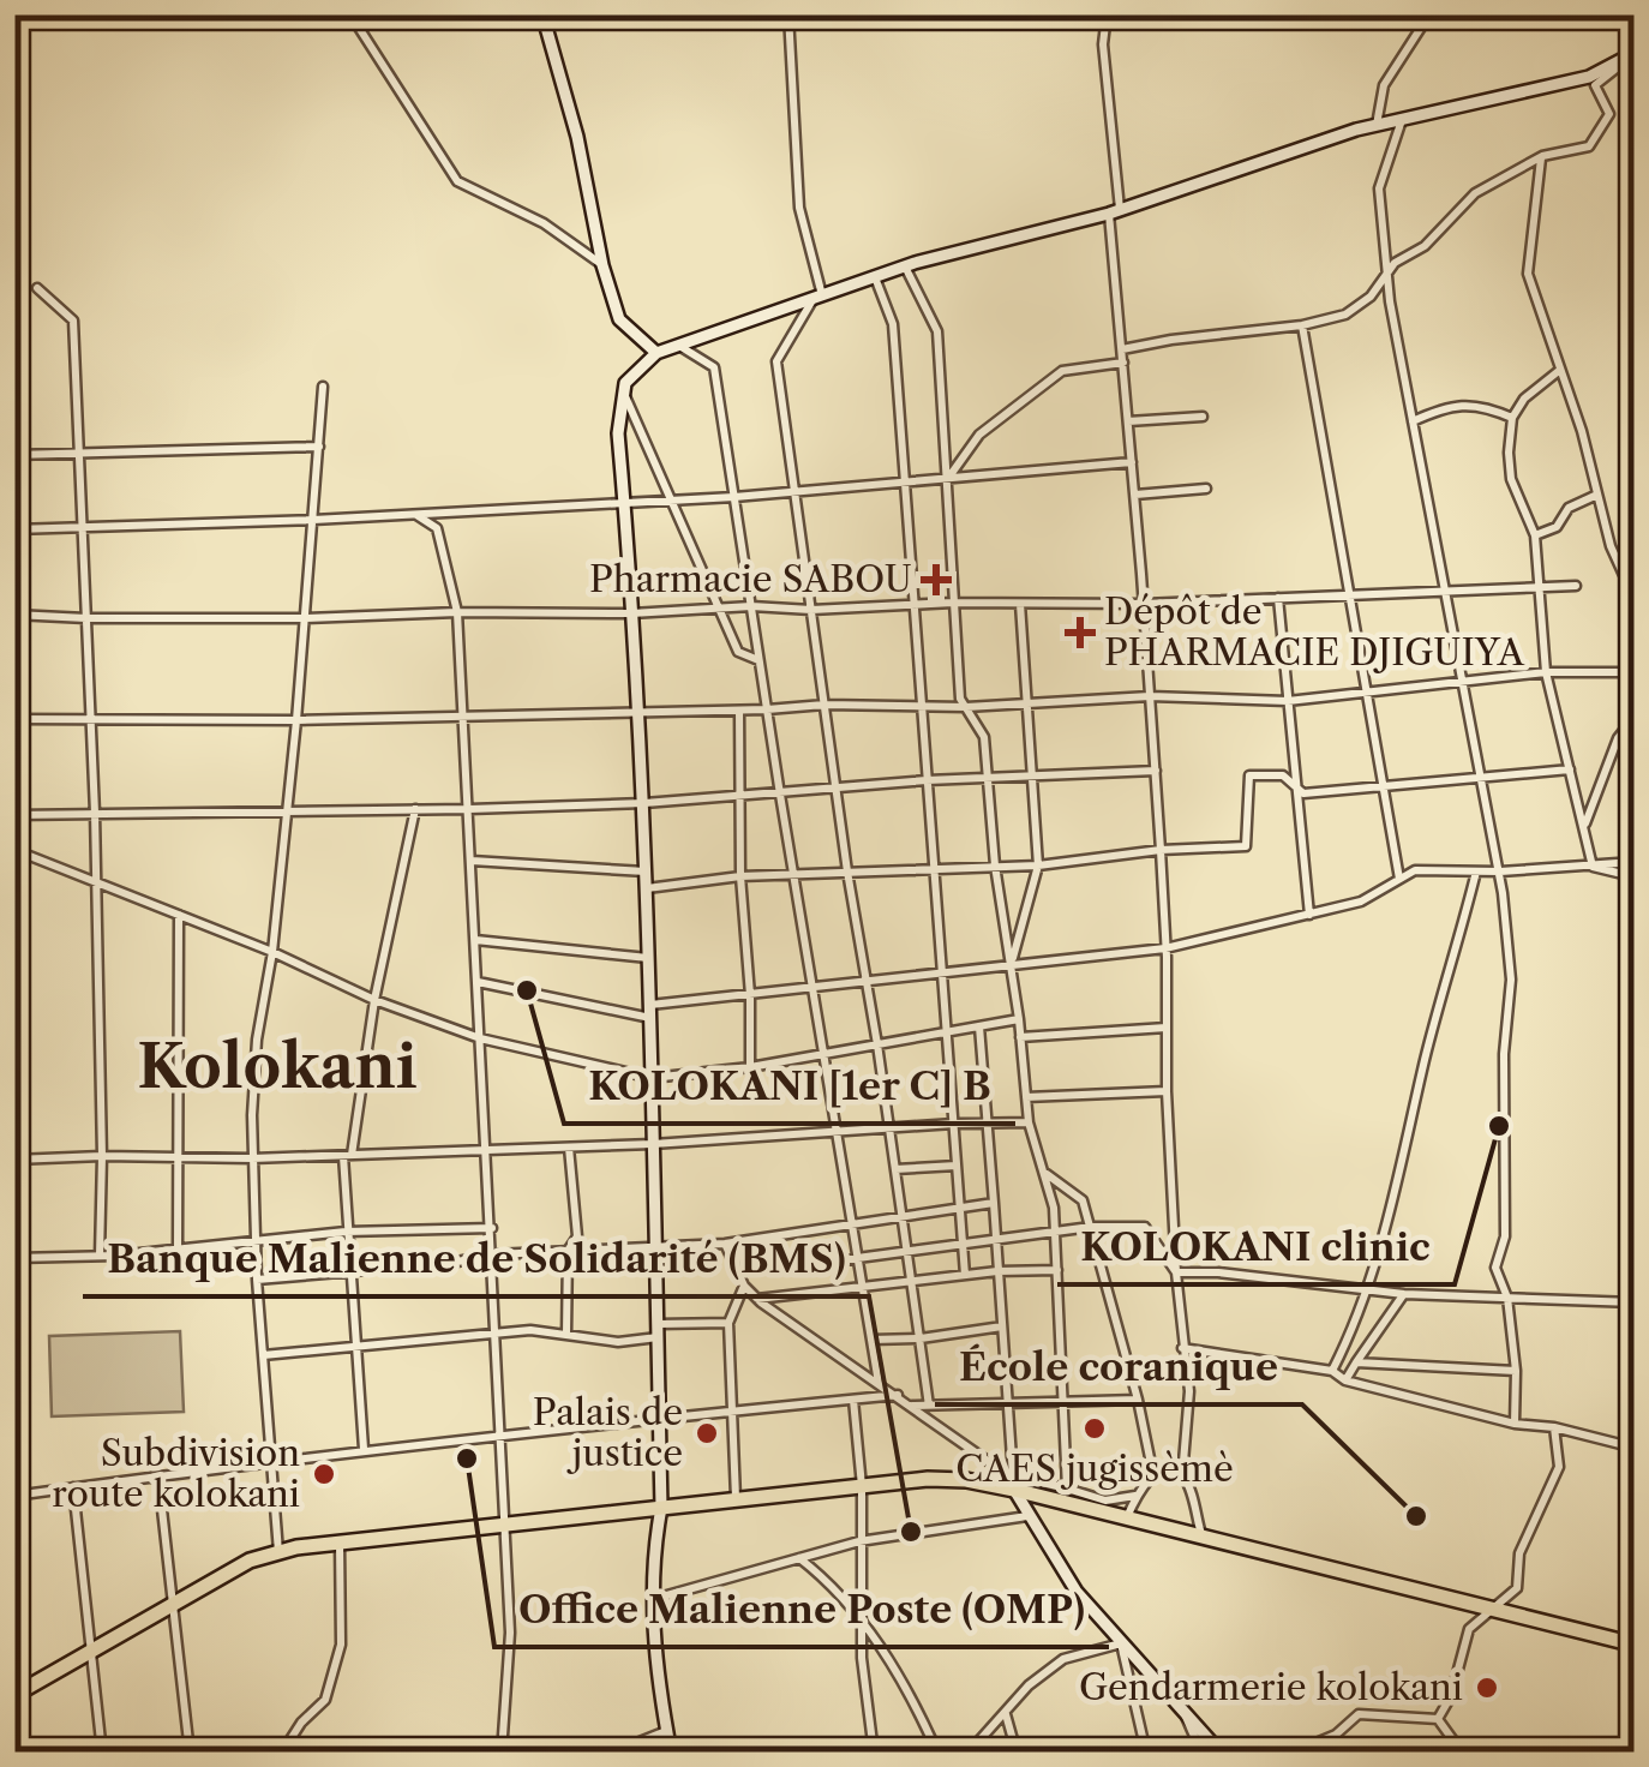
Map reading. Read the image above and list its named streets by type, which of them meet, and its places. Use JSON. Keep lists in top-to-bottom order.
{
  "districts": ["Kolokani"],
  "places": {
    "health": ["Pharmacie SABOU", "Dépôt de PHARMACIE DJIGUIYA"],
    "other": [
      "KOLOKANI [1er C] B",
      "KOLOKANI clinic",
      "CAES jugissèmè",
      "Palais de justice",
      "Office Malienne Poste (OMP)",
      "Subdivision route kolokani",
      "École coranique",
      "Banque Malienne de Solidarité (BMS)",
      "Gendarmerie kolokani"
    ]
  }
}
